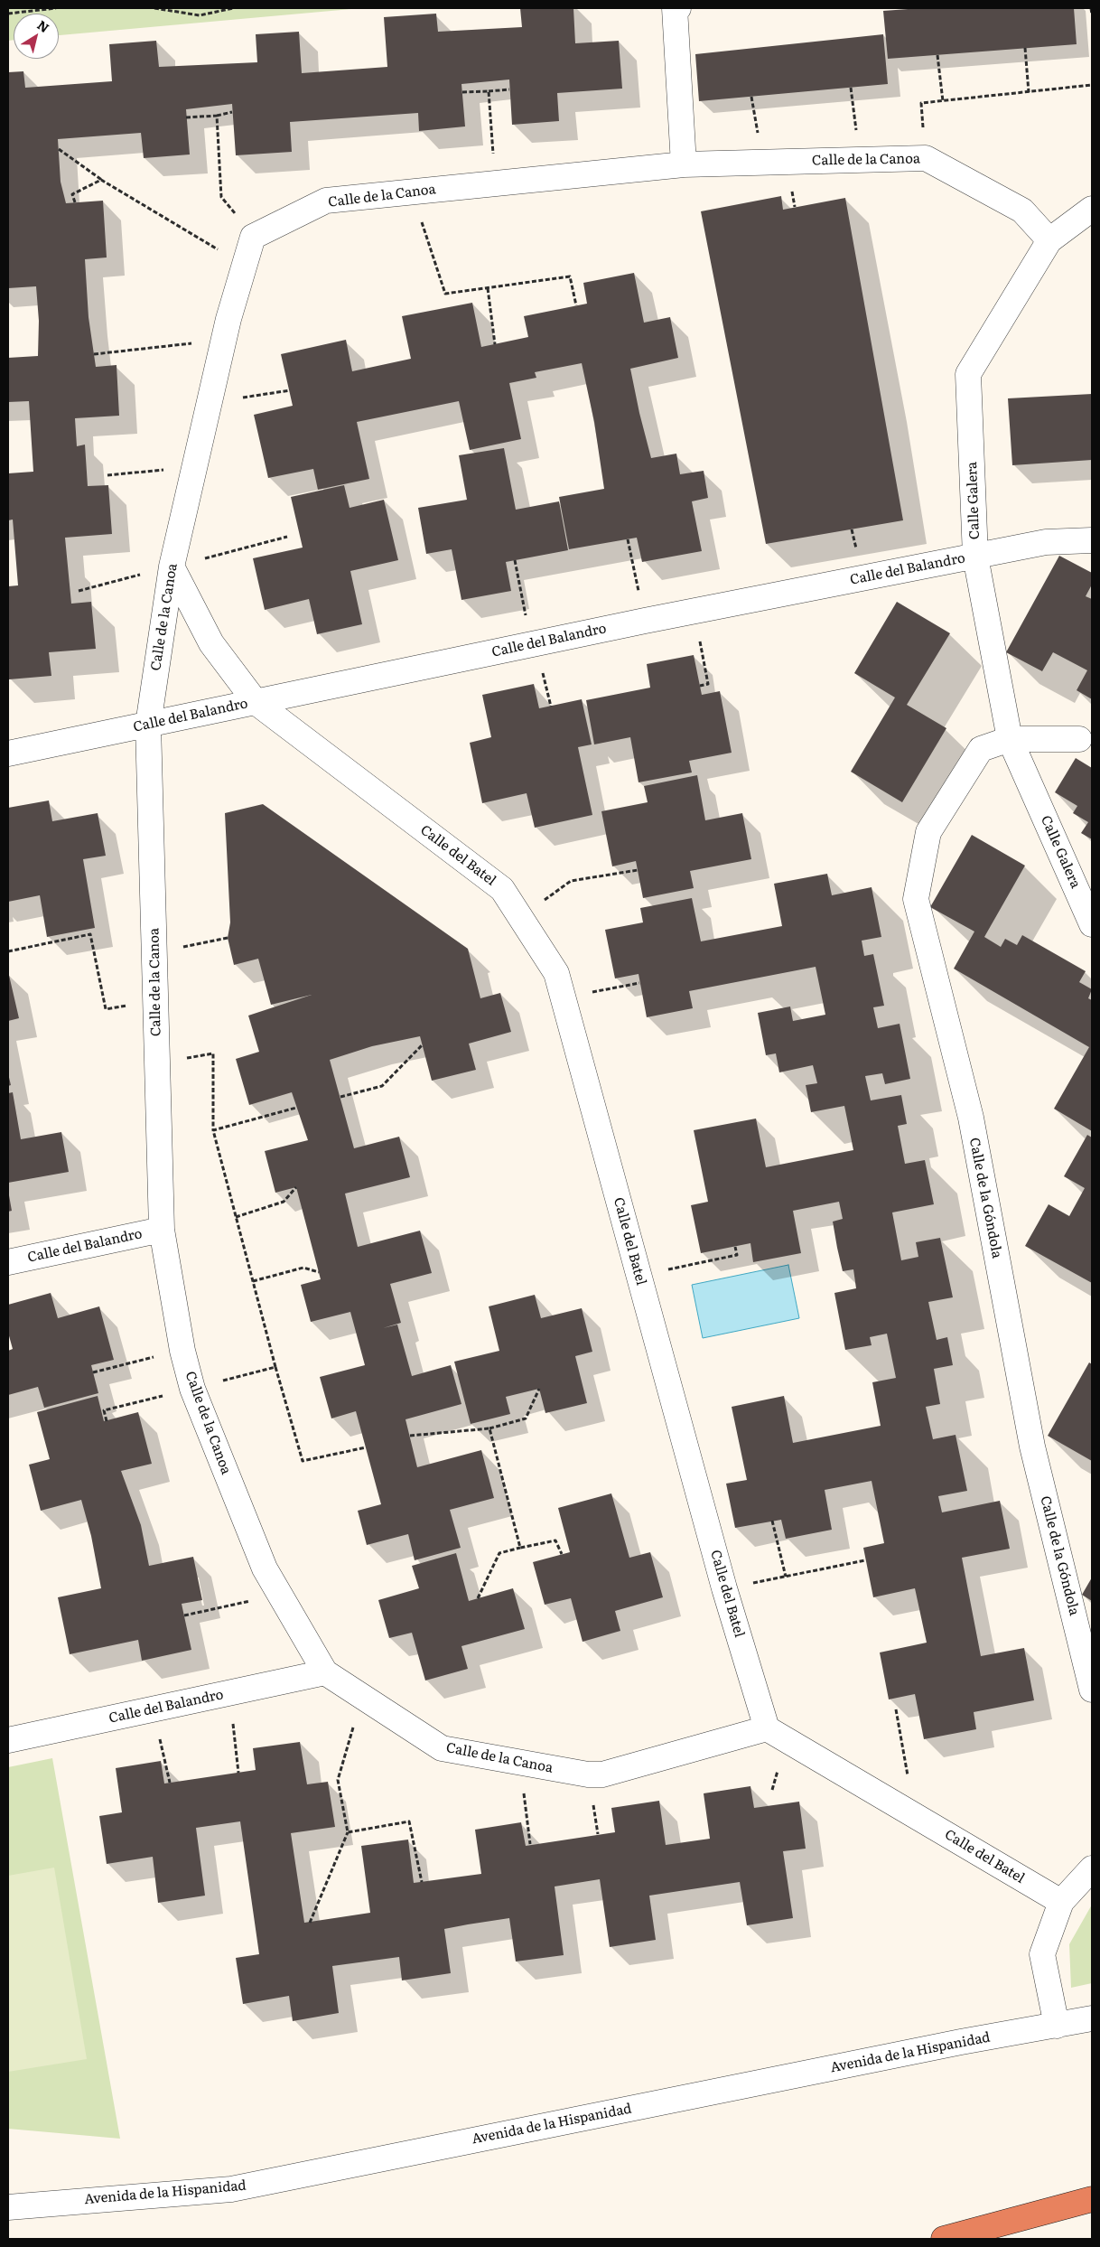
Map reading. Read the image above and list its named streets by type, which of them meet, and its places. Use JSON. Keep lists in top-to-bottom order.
{
  "streets": {
    "street": [
      "Calle de la Canoa",
      "Calle Galera",
      "Calle del Balandro",
      "Calle del Batel",
      "Calle de la Góndola",
      "Avenida de la Hispanidad"
    ]
  },
  "crossings": [
    ["Calle de la Canoa", "Calle Galera"],
    ["Calle de la Canoa", "Calle del Balandro"],
    ["Calle de la Canoa", "Calle del Batel"],
    ["Calle Galera", "Calle del Balandro"],
    ["Calle Galera", "Calle de la Góndola"],
    ["Calle del Balandro", "Calle del Batel"]
  ],
  "north": "top right"
}
